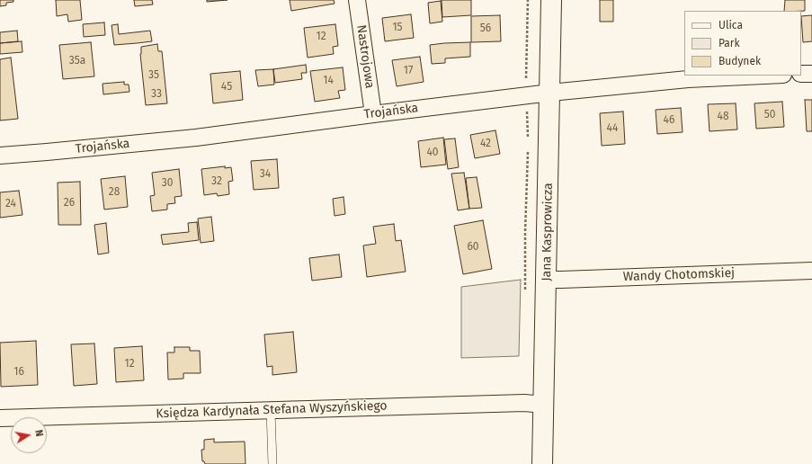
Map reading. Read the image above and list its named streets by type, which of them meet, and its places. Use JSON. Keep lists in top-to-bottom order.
{
  "streets": {
    "street": [
      "Nastrojowa",
      "Trojańska",
      "Jana Kasprowicza",
      "Wandy Chotomskiej",
      "Księdza Kardynała Stefana Wyszyńskiego"
    ]
  },
  "crossings": [
    ["Nastrojowa", "Trojańska"],
    ["Trojańska", "Jana Kasprowicza"],
    ["Jana Kasprowicza", "Wandy Chotomskiej"],
    ["Jana Kasprowicza", "Księdza Kardynała Stefana Wyszyńskiego"]
  ],
  "house_numbers": [
    "15",
    "56",
    "12",
    "35a",
    "17",
    "35",
    "14",
    "45",
    "33",
    "50",
    "48",
    "46",
    "44",
    "42",
    "40",
    "34",
    "32",
    "30",
    "28",
    "26",
    "24",
    "60",
    "12",
    "16"
  ],
  "legend": ["Ulica", "Park", "Budynek"],
  "north": "right"
}
